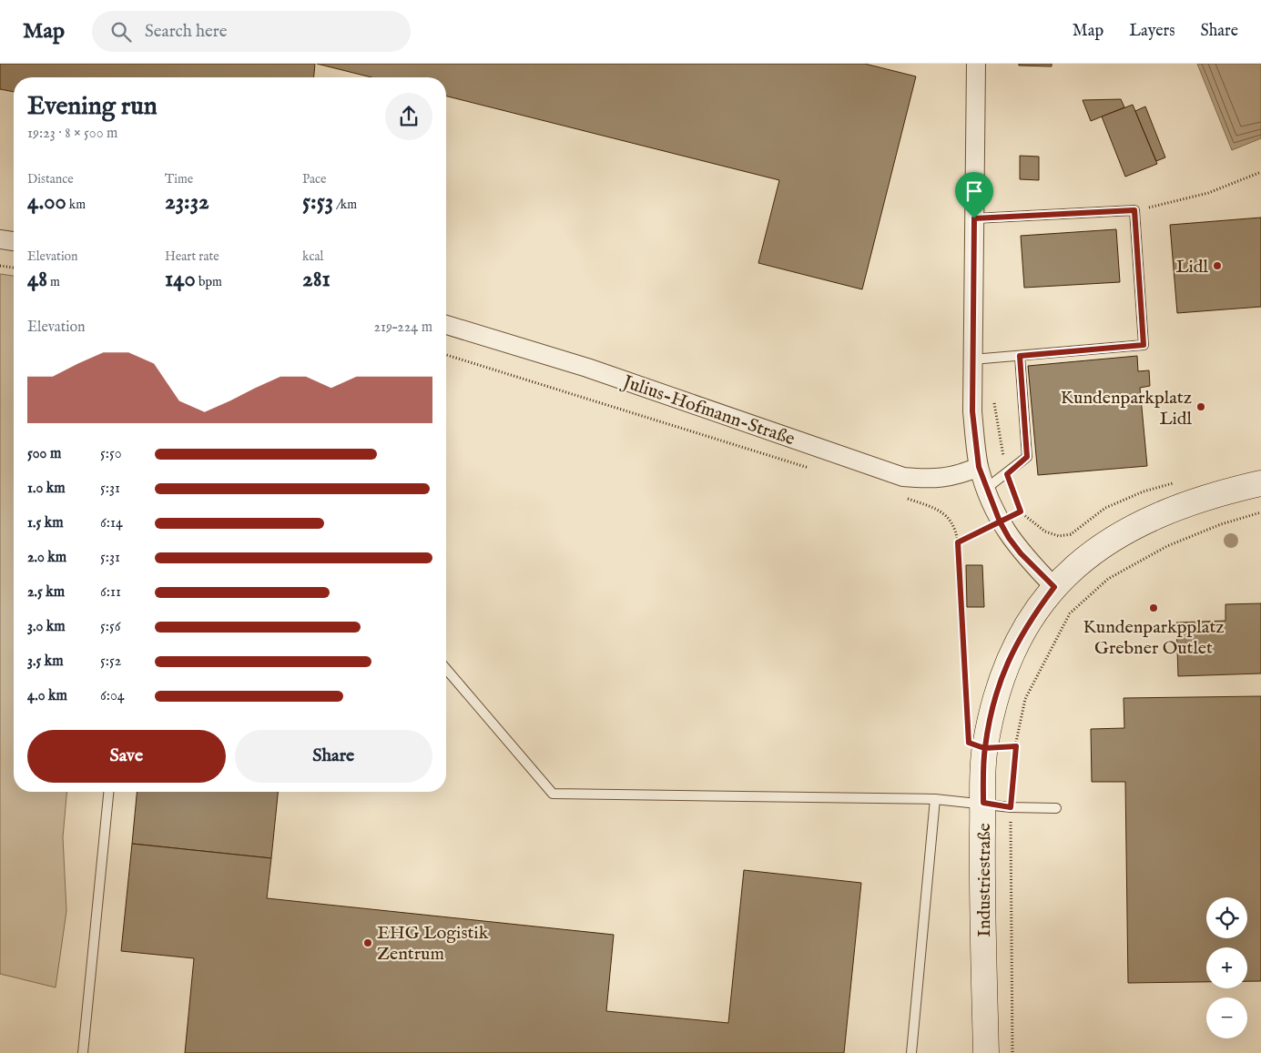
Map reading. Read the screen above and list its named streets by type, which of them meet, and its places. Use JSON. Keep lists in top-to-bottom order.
{
  "streets": {
    "main road": ["Industriestraße"],
    "street": ["Julius-Hofmann-Straße"]
  },
  "places": [
    "Lidl",
    "Kundenparkplatz Lidl",
    "Kundenparkpplatz Grebner Outlet",
    "EHG Logistik Zentrum"
  ],
  "page": {
    "header": "Map",
    "search": "Search here",
    "nav": ["Map", "Layers", "Share"],
    "heading": ["Evening run", "19:23 · 8 × 500 m"],
    "stats": [
      ["Distance", "4.00 km"],
      ["Time", "23:32"],
      ["Pace", "5:53 /km"],
      ["Elevation", "48 m"],
      ["Heart rate", "140 bpm"],
      ["kcal", "281"]
    ],
    "chart": ["Elevation", "219–224 m"],
    "list": [
      {
        "name": "500 m",
        "note": "5:50"
      },
      {
        "name": "1.0 km",
        "note": "5:31"
      },
      {
        "name": "1.5 km",
        "note": "6:14"
      },
      {
        "name": "2.0 km",
        "note": "5:31"
      },
      {
        "name": "2.5 km",
        "note": "6:11"
      },
      {
        "name": "3.0 km",
        "note": "5:56"
      },
      {
        "name": "3.5 km",
        "note": "5:52"
      },
      {
        "name": "4.0 km",
        "note": "6:04"
      }
    ],
    "buttons": ["Save", "Share"],
    "map_buttons": ["+", "−"]
  }
}
